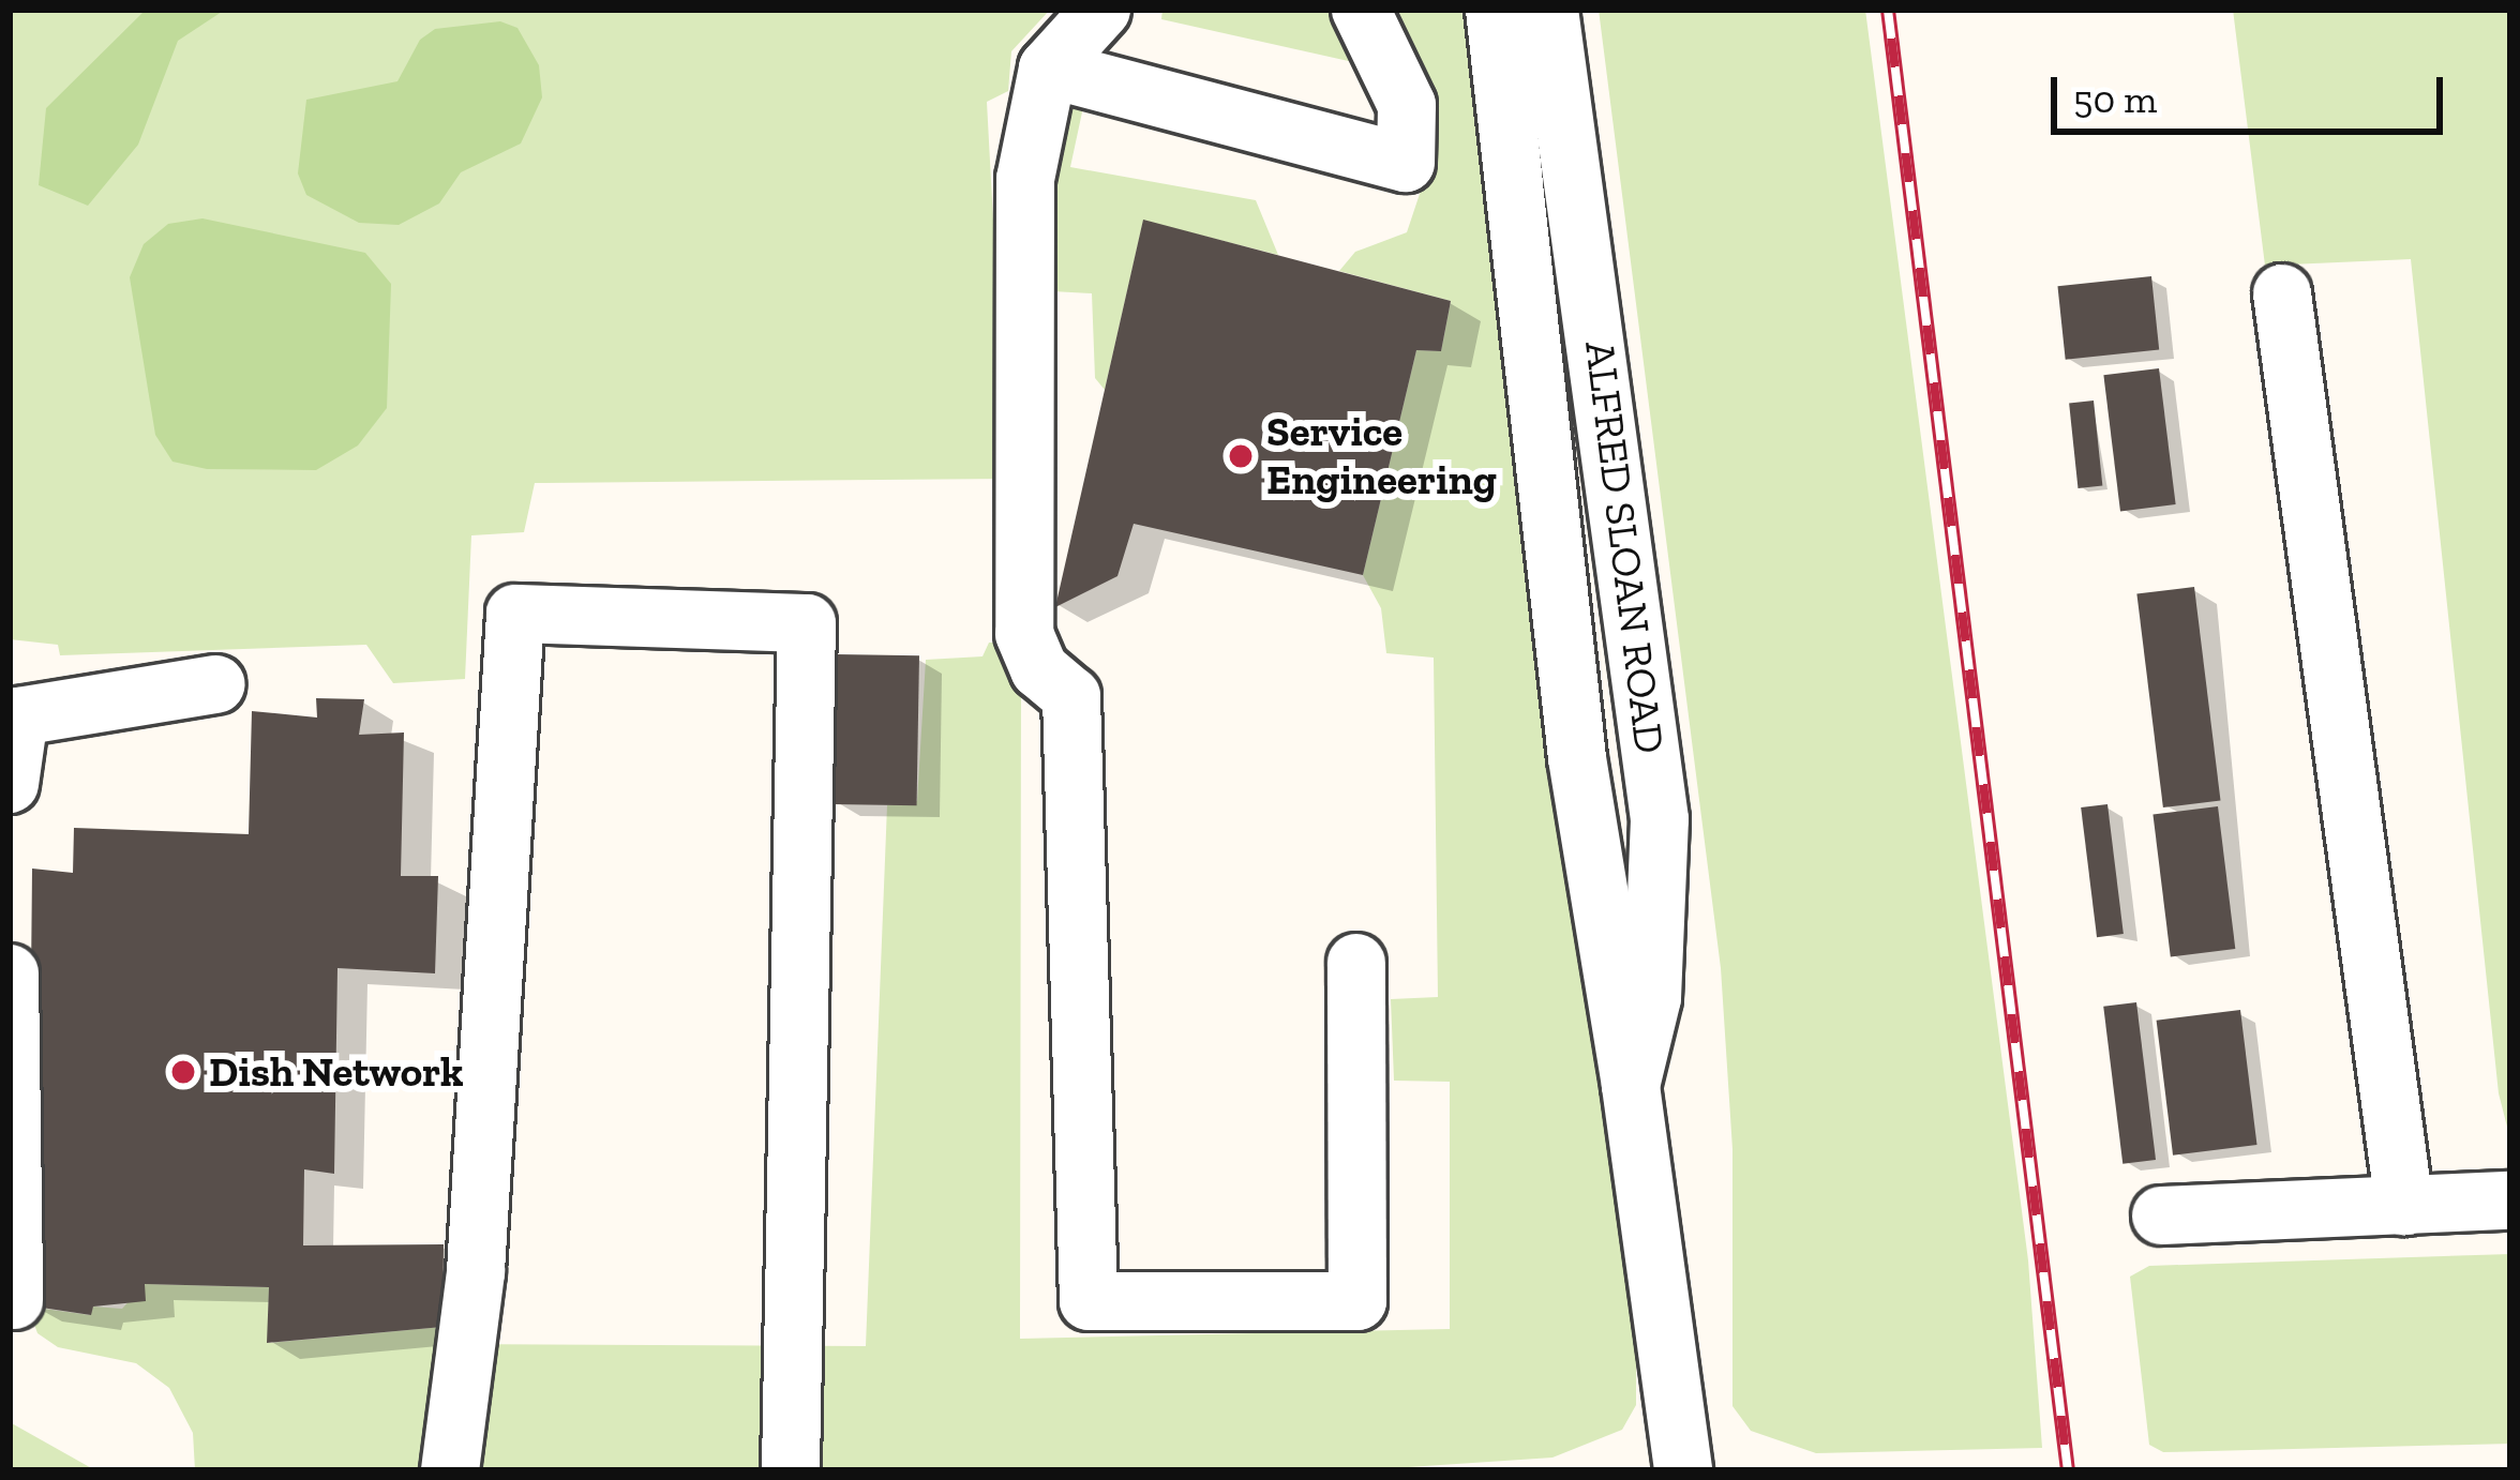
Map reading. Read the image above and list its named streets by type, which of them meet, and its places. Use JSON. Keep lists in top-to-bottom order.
{
  "streets": {
    "lane": ["ALFRED SLOAN ROAD"]
  },
  "places": ["Service Engineering", "Dish Network"],
  "scale_bar": "50 m"
}
